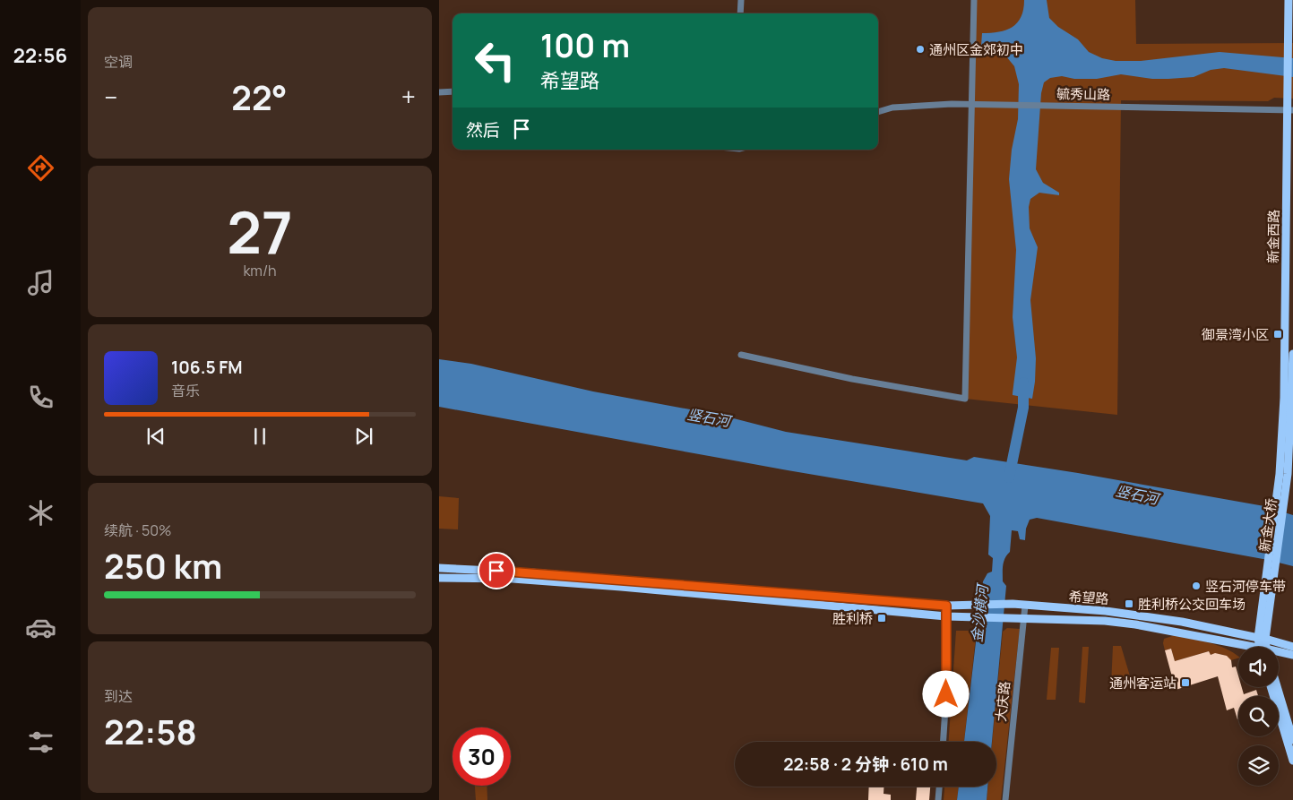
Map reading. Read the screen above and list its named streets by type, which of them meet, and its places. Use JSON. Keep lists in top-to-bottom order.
{
  "streets": {
    "main road": ["新金西路", "新金大桥", "希望路"],
    "street": ["毓秀山路", "大庆路"]
  },
  "crossings": [
    ["毓秀山路", "新金西路"],
    ["新金西路", "新金大桥"],
    ["新金大桥", "希望路"],
    ["希望路", "大庆路"]
  ],
  "water": ["竖石河", "金沙横河"],
  "places": {
    "other": ["通州区金郊初中", "竖石河停车带"],
    "transit": [
      "御景湾小区",
      "胜利桥公交回车场",
      "胜利桥",
      "通州客运站"
    ]
  },
  "page": {
    "tabs": "22:56",
    "tile": [
      "空调",
      ["27", "km/h"],
      ["续航 · 50%", "250 km"],
      ["到达", "22:58"]
    ],
    "turn": ["100 m", "希望路"],
    "heat": ["−", "22°", "+"],
    "then": "然后",
    "song": ["106.5 FM", "音乐"],
    "limit": "30",
    "trip": "22:58 · 2 分钟 · 610 m"
  }
}
